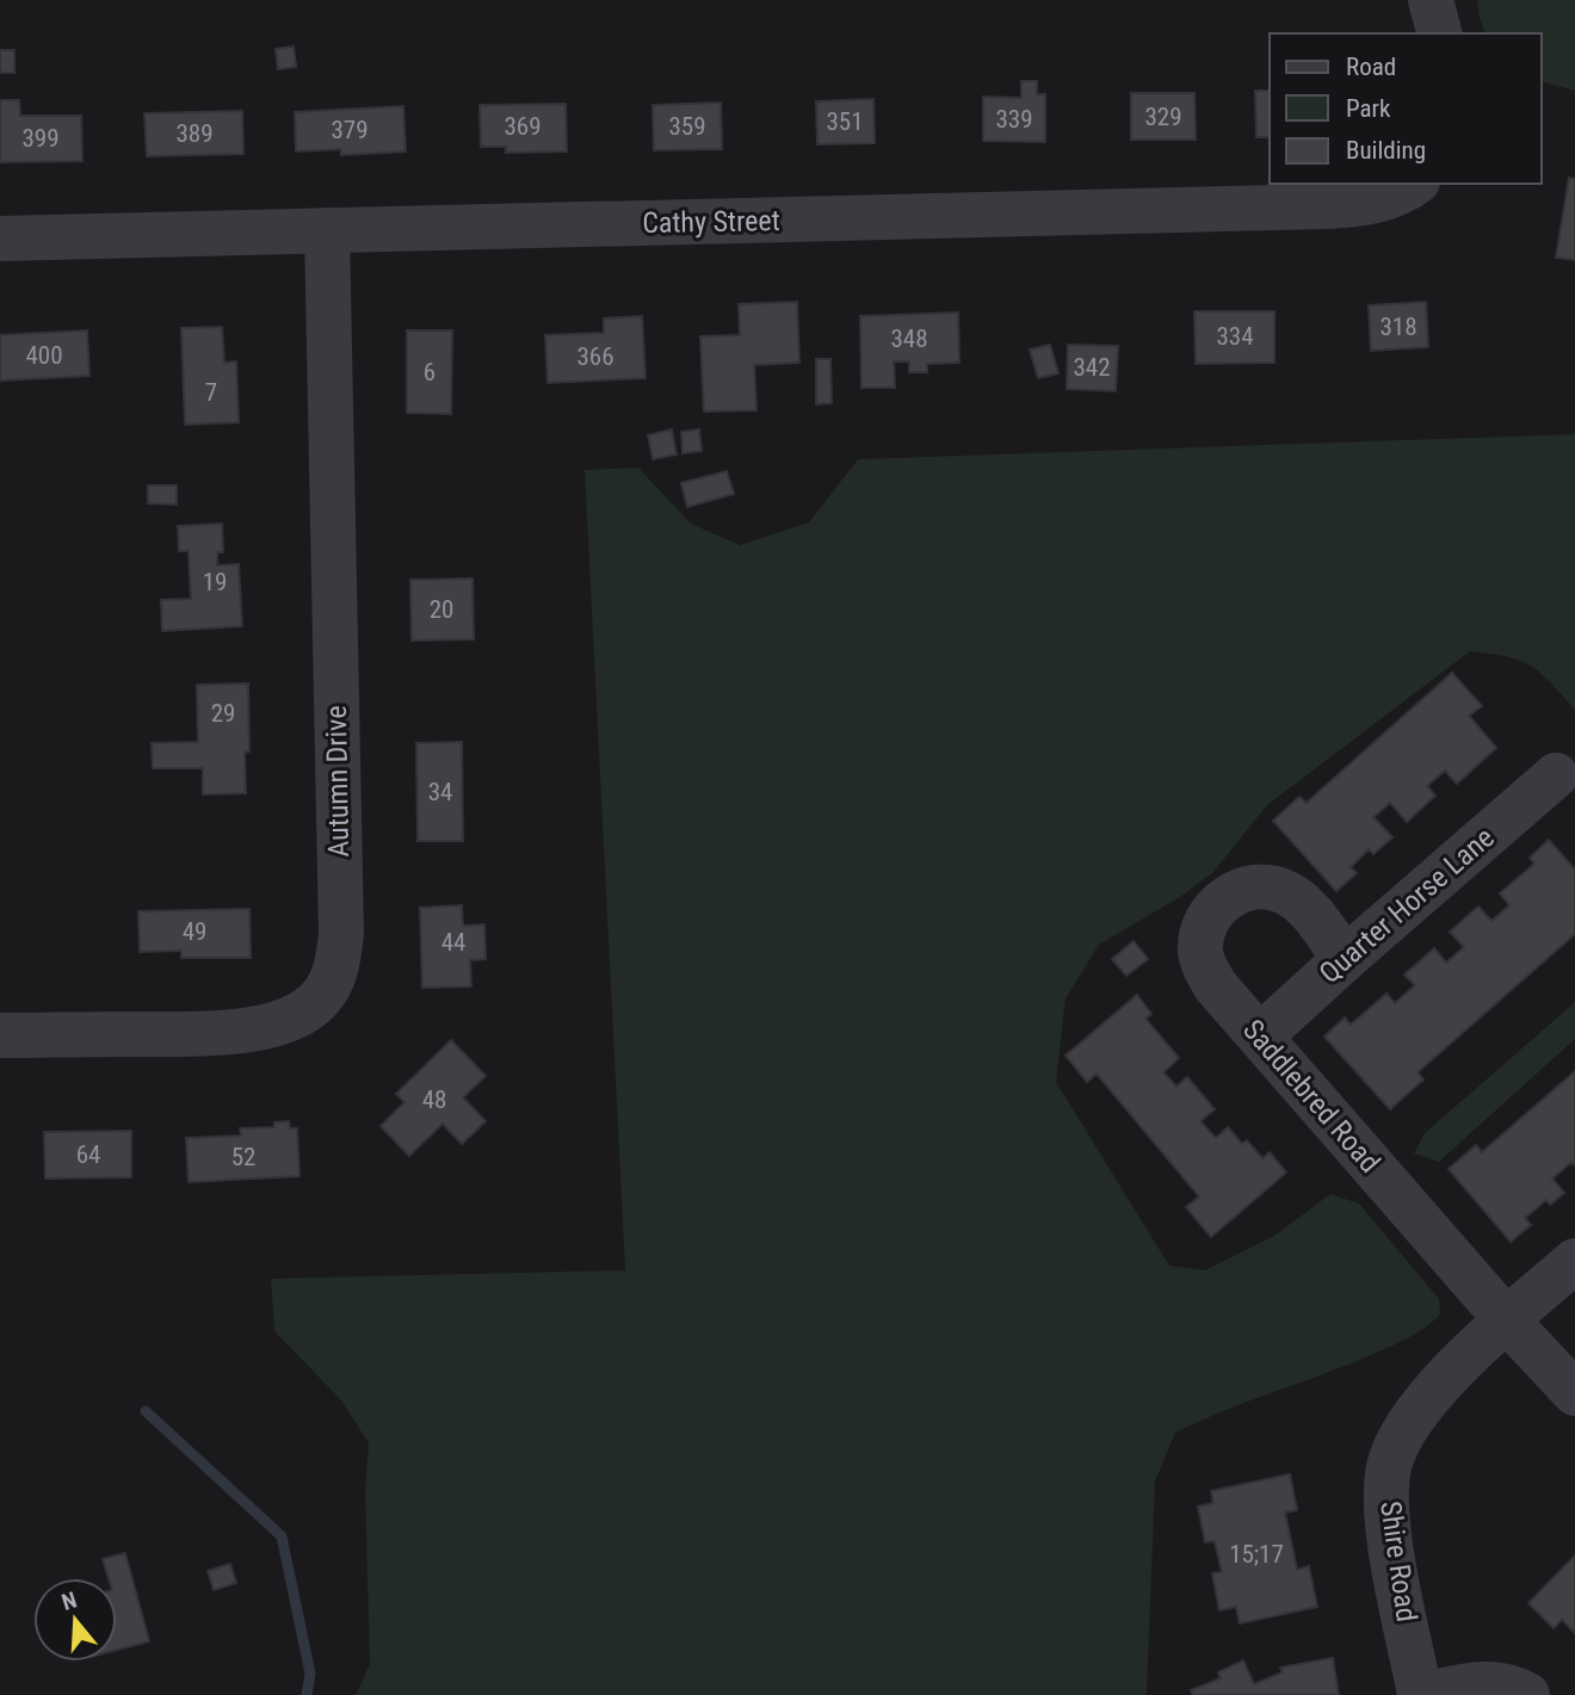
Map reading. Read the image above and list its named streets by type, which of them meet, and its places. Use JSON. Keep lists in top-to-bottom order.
{
  "streets": {
    "street": [
      "Cathy Street",
      "Autumn Drive",
      "Quarter Horse Lane",
      "Saddlebred Road",
      "Shire Road"
    ]
  },
  "crossings": [
    ["Cathy Street", "Autumn Drive"],
    ["Quarter Horse Lane", "Saddlebred Road"],
    ["Saddlebred Road", "Shire Road"]
  ],
  "house_numbers": [
    "329",
    "339",
    "351",
    "369",
    "359",
    "379",
    "389",
    "399",
    "318",
    "334",
    "348",
    "400",
    "366",
    "342",
    "6",
    "7",
    "19",
    "20",
    "29",
    "34",
    "49",
    "44",
    "48",
    "64",
    "52",
    "15;17"
  ],
  "legend": ["Road", "Park", "Building"],
  "north": "top"
}
